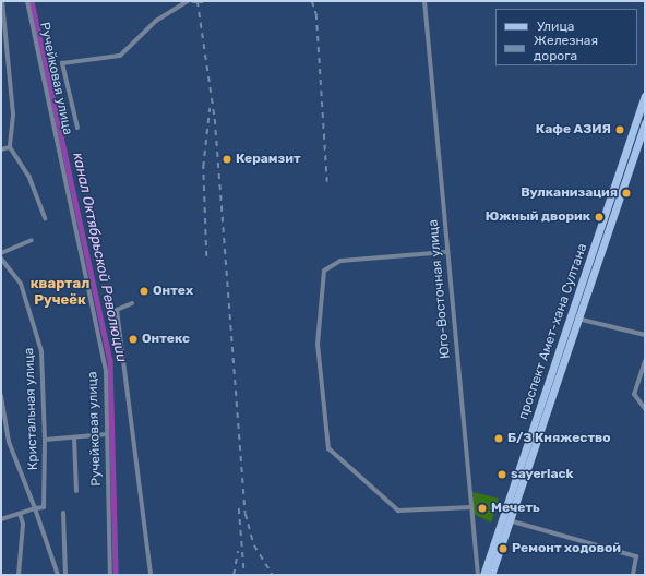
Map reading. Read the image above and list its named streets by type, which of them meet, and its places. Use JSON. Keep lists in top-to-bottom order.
{
  "streets": {
    "main road": ["проспект Амет-хана Султана"],
    "street": ["Ручейковая улица", "Юго-Восточная улица", "Кристальная улица"]
  },
  "districts": ["квартал Ручеёк"],
  "water": ["канал Октябрьской Революции"],
  "places": [
    "Кафе АЗИЯ",
    "Керамзит",
    "Вулканизация",
    "Южный дворик",
    "Онтех",
    "Онтекс",
    "Б/З Княжество",
    "sayerlack",
    "Мечеть",
    "Ремонт ходовой"
  ],
  "legend": ["Улица", "Железная дорога"]
}
